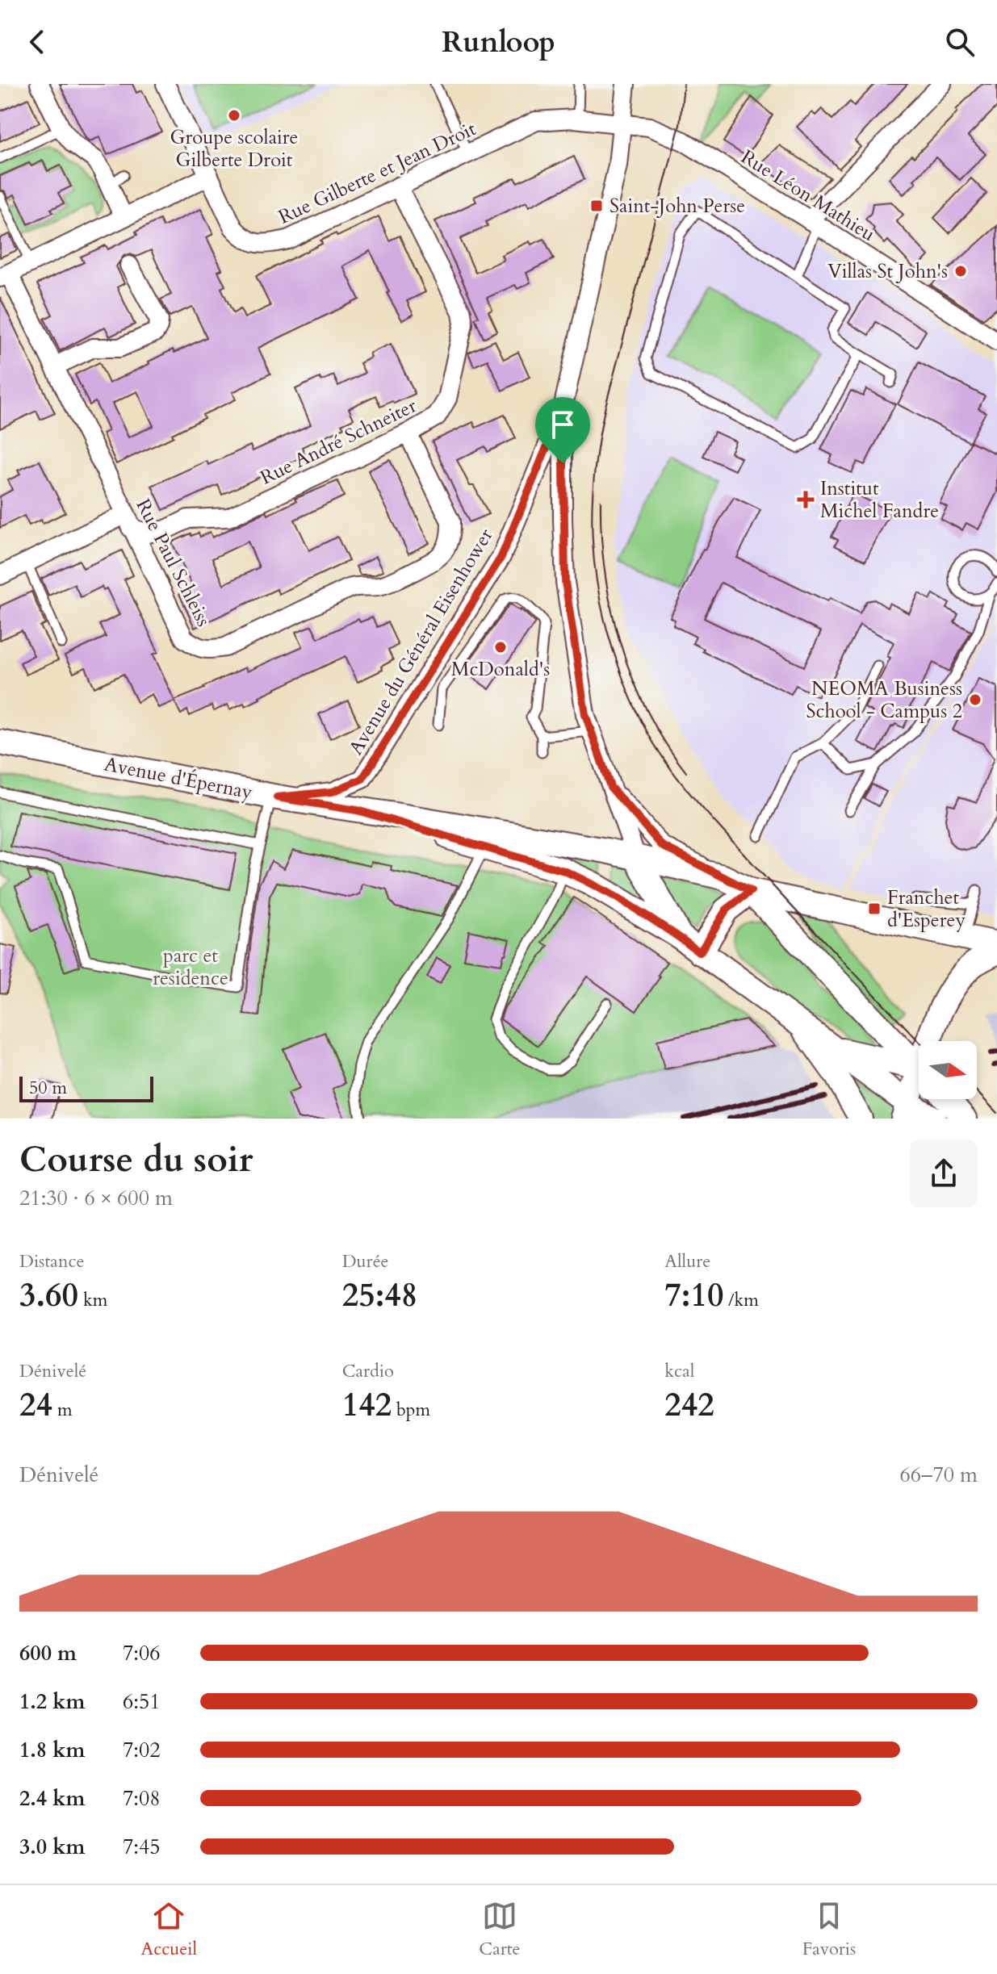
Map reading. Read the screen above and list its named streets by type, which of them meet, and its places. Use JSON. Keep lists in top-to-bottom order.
{
  "streets": {
    "main road": ["Avenue d'Épernay"],
    "street": [
      "Rue Gilberte et Jean Droit",
      "Rue Léon Mathieu",
      "Rue André Schneiter",
      "Rue Paul Schleiss",
      "Avenue du Général Eisenhower"
    ]
  },
  "crossings": [
    ["Rue Gilberte et Jean Droit", "Rue Léon Mathieu"],
    ["Rue Gilberte et Jean Droit", "Rue André Schneiter"],
    ["Rue Gilberte et Jean Droit", "Avenue du Général Eisenhower"],
    ["Rue Léon Mathieu", "Avenue du Général Eisenhower"],
    ["Rue André Schneiter", "Rue Paul Schleiss"],
    ["Avenue du Général Eisenhower", "Avenue d'Épernay"]
  ],
  "parks": ["parc et residence"],
  "places": {
    "other": [
      "Groupe scolaire Gilberte Droit",
      "Villas St John's",
      "McDonald's",
      "NEOMA Business School - Campus 2"
    ],
    "transit": ["Saint-John Perse", "Franchet d'Esperey"],
    "health": ["Institut Michel Fandre"]
  },
  "scale_bar": "50 m",
  "north": "right",
  "page": {
    "header": "Runloop",
    "scale": "50 m",
    "heading": ["Course du soir", "21:30 · 6 × 600 m"],
    "stats": [
      ["Distance", "3.60 km"],
      ["Durée", "25:48"],
      ["Allure", "7:10 /km"],
      ["Dénivelé", "24 m"],
      ["Cardio", "142 bpm"],
      ["kcal", "242"]
    ],
    "chart": ["Dénivelé", "66–70 m"],
    "list": [
      {
        "name": "600 m",
        "note": "7:06"
      },
      {
        "name": "1.2 km",
        "note": "6:51"
      },
      {
        "name": "1.8 km",
        "note": "7:02"
      },
      {
        "name": "2.4 km",
        "note": "7:08"
      },
      {
        "name": "3.0 km",
        "note": "7:45"
      }
    ],
    "tabs": ["Accueil", "Carte", "Favoris"]
  }
}
